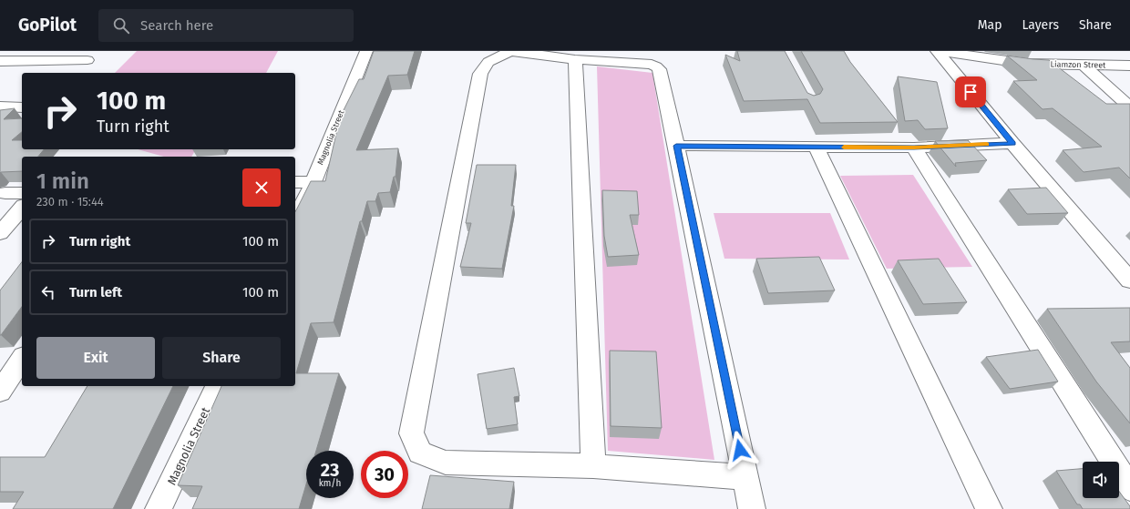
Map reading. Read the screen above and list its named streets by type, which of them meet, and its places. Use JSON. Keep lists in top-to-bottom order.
{
  "streets": {
    "street": ["Liamzon Street", "Magnolia Street"]
  },
  "page": {
    "header": "GoPilot",
    "search": "Search here",
    "nav": ["Map", "Layers", "Share"],
    "turn": ["100 m", "Turn right"],
    "heading": ["1 min", "230 m · 15:44"],
    "list": [
      {
        "name": "Turn right",
        "value": "100 m"
      },
      {
        "name": "Turn left",
        "value": "100 m"
      }
    ],
    "buttons": ["Exit", "Share"],
    "speed": "23 km/h",
    "limit": "30"
  }
}
